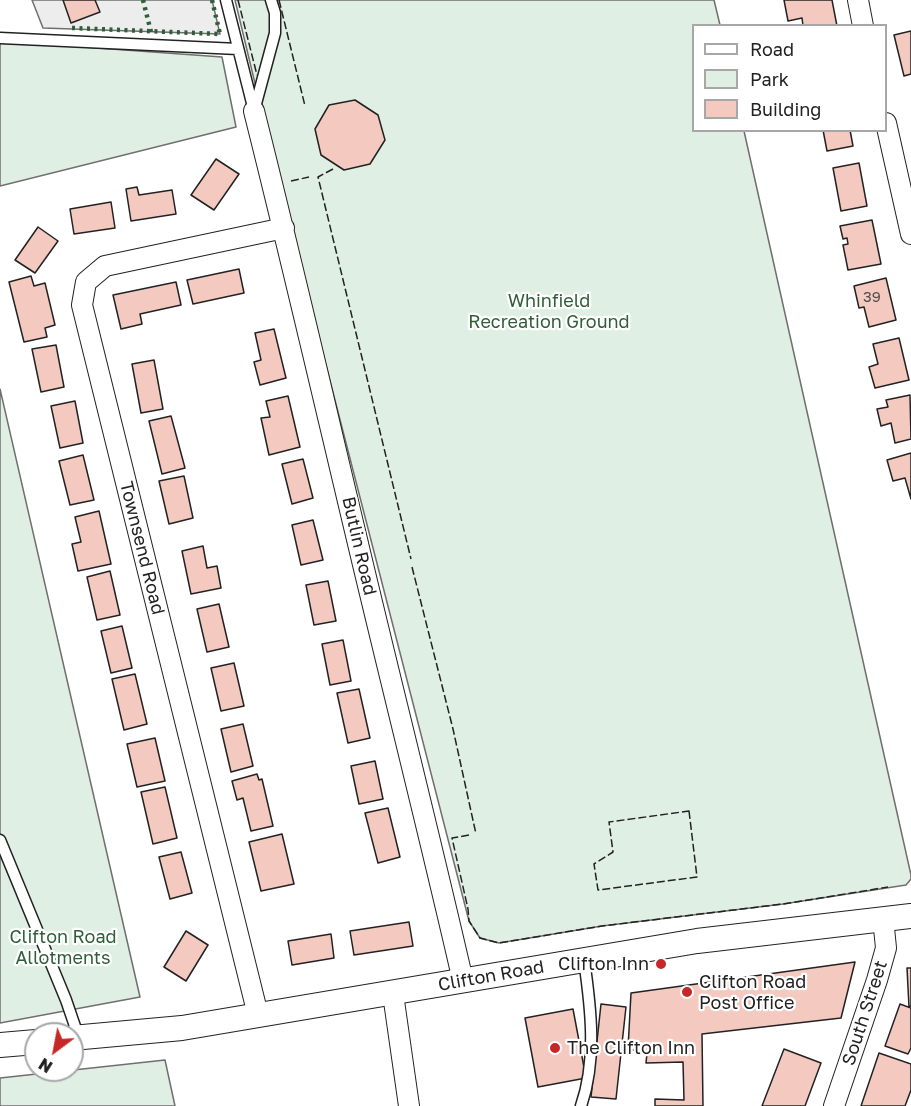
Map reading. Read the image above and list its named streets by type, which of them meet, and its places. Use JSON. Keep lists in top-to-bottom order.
{
  "streets": {
    "street": [
      "Butlin Road",
      "Townsend Road",
      "Clifton Road",
      "South Street"
    ]
  },
  "crossings": [
    ["Butlin Road", "Townsend Road"],
    ["Butlin Road", "Clifton Road"],
    ["Townsend Road", "Clifton Road"],
    ["Clifton Road", "South Street"]
  ],
  "parks": ["Whinfield Recreation Ground", "Clifton Road Allotments"],
  "places": ["Clifton Inn", "Clifton Road Post Office", "The Clifton Inn"],
  "house_numbers": ["39"],
  "legend": ["Road", "Park", "Building"],
  "north": "bottom left"
}
